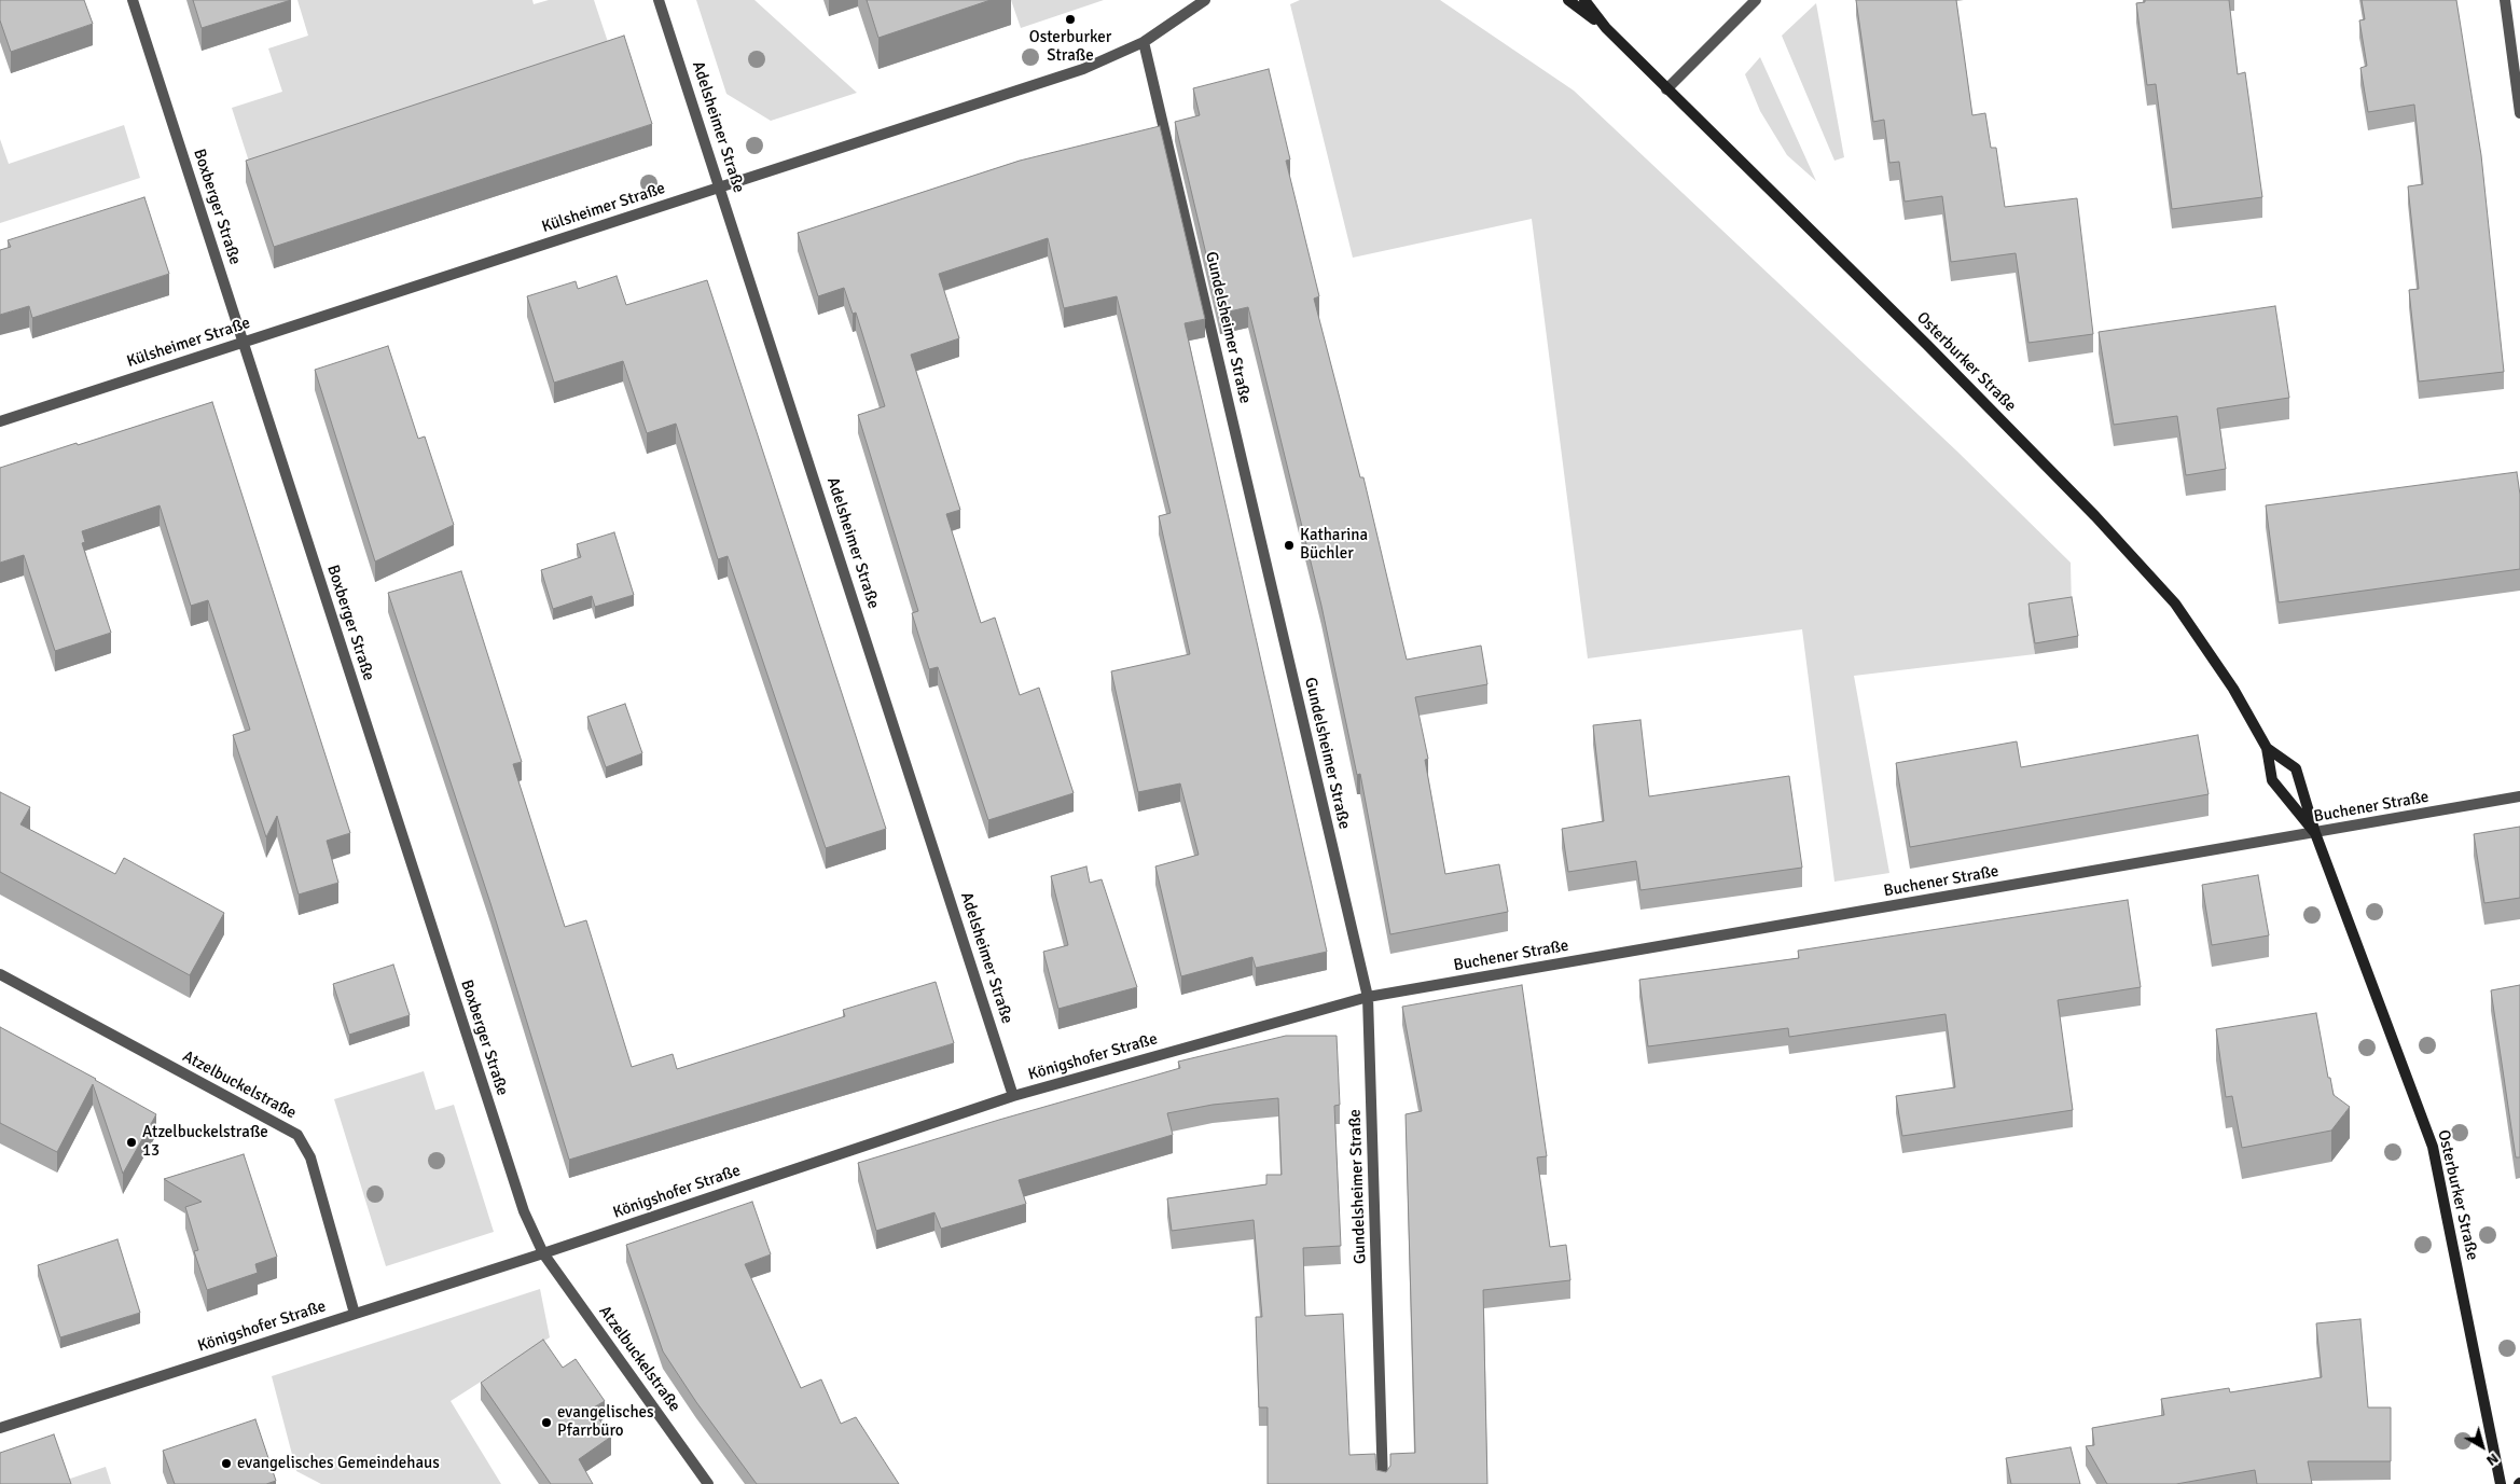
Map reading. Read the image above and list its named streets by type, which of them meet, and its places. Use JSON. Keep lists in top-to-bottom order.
{
  "streets": {
    "street": [
      "Adelsheimer Straße",
      "Boxberger Straße",
      "Külsheimer Straße",
      "Gundelsheimer Straße",
      "Osterburker Straße",
      "Buchener Straße",
      "Königshofer Straße",
      "Atzelbuckelstraße"
    ]
  },
  "crossings": [
    ["Adelsheimer Straße", "Külsheimer Straße"],
    ["Adelsheimer Straße", "Königshofer Straße"],
    ["Boxberger Straße", "Külsheimer Straße"],
    ["Boxberger Straße", "Königshofer Straße"],
    ["Boxberger Straße", "Atzelbuckelstraße"],
    ["Külsheimer Straße", "Gundelsheimer Straße"],
    ["Gundelsheimer Straße", "Buchener Straße"],
    ["Gundelsheimer Straße", "Königshofer Straße"],
    ["Osterburker Straße", "Buchener Straße"],
    ["Buchener Straße", "Königshofer Straße"],
    ["Königshofer Straße", "Atzelbuckelstraße"]
  ],
  "places": [
    "Osterburker Straße",
    "Katharina Büchler",
    "Atzelbuckelstraße 13",
    "evangelisches Pfarrbüro",
    "evangelisches Gemeindehaus"
  ],
  "north": "bottom right"
}
